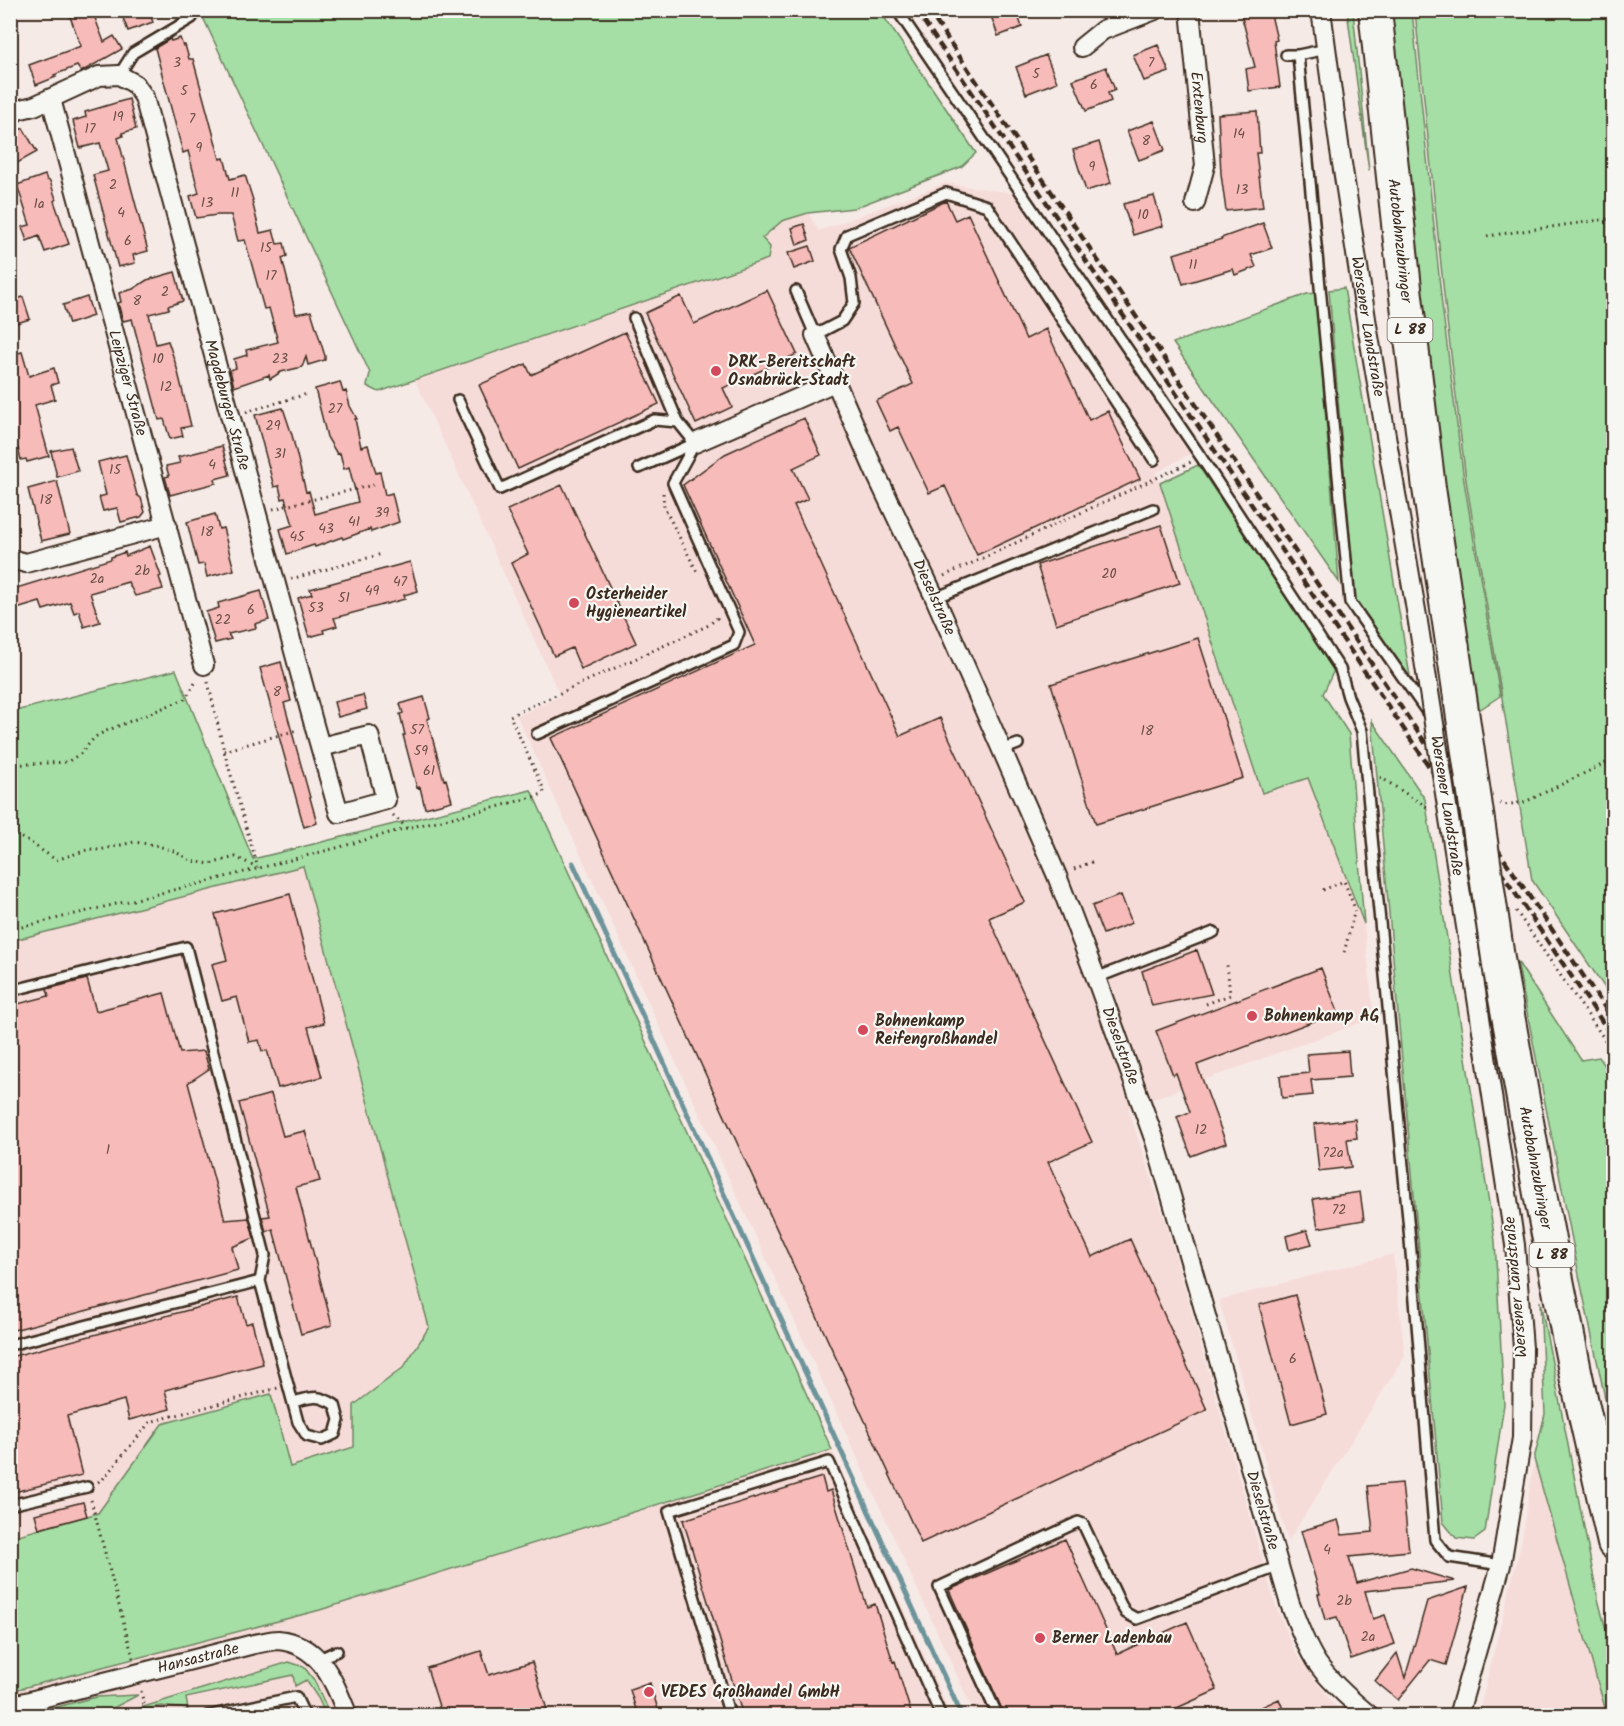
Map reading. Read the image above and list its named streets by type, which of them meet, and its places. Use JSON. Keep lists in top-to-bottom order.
{
  "streets": {
    "highway": ["Autobahnzubringer", "L 88"],
    "street": [
      "Erxtenburg",
      "Wersener Landstraße",
      "Leipziger Straße",
      "Magdeburger Straße",
      "Dieselstraße",
      "Hansastraße"
    ]
  },
  "places": [
    "DRK-Bereitschaft Osnabrück-Stadt",
    "Osterheider Hygieneartikel",
    "Bohnenkamp AG",
    "Bohnenkamp Reifengroßhandel",
    "Berner Ladenbau",
    "VEDES Großhandel GmbH"
  ],
  "house_numbers": [
    "3",
    "7",
    "5",
    "6",
    "5",
    "19",
    "7",
    "17",
    "14",
    "8",
    "9",
    "9",
    "2",
    "13",
    "11",
    "13",
    "1a",
    "4",
    "10",
    "6",
    "15",
    "11",
    "17",
    "2",
    "8",
    "10",
    "23",
    "12",
    "27",
    "29",
    "31",
    "4",
    "15",
    "18",
    "39",
    "41",
    "43",
    "18",
    "45",
    "2b",
    "20",
    "2a",
    "47",
    "49",
    "51",
    "53",
    "6",
    "22",
    "8",
    "57",
    "18",
    "59",
    "61",
    "12",
    "1",
    "72a",
    "72",
    "6",
    "4",
    "2b",
    "2a"
  ]
}
